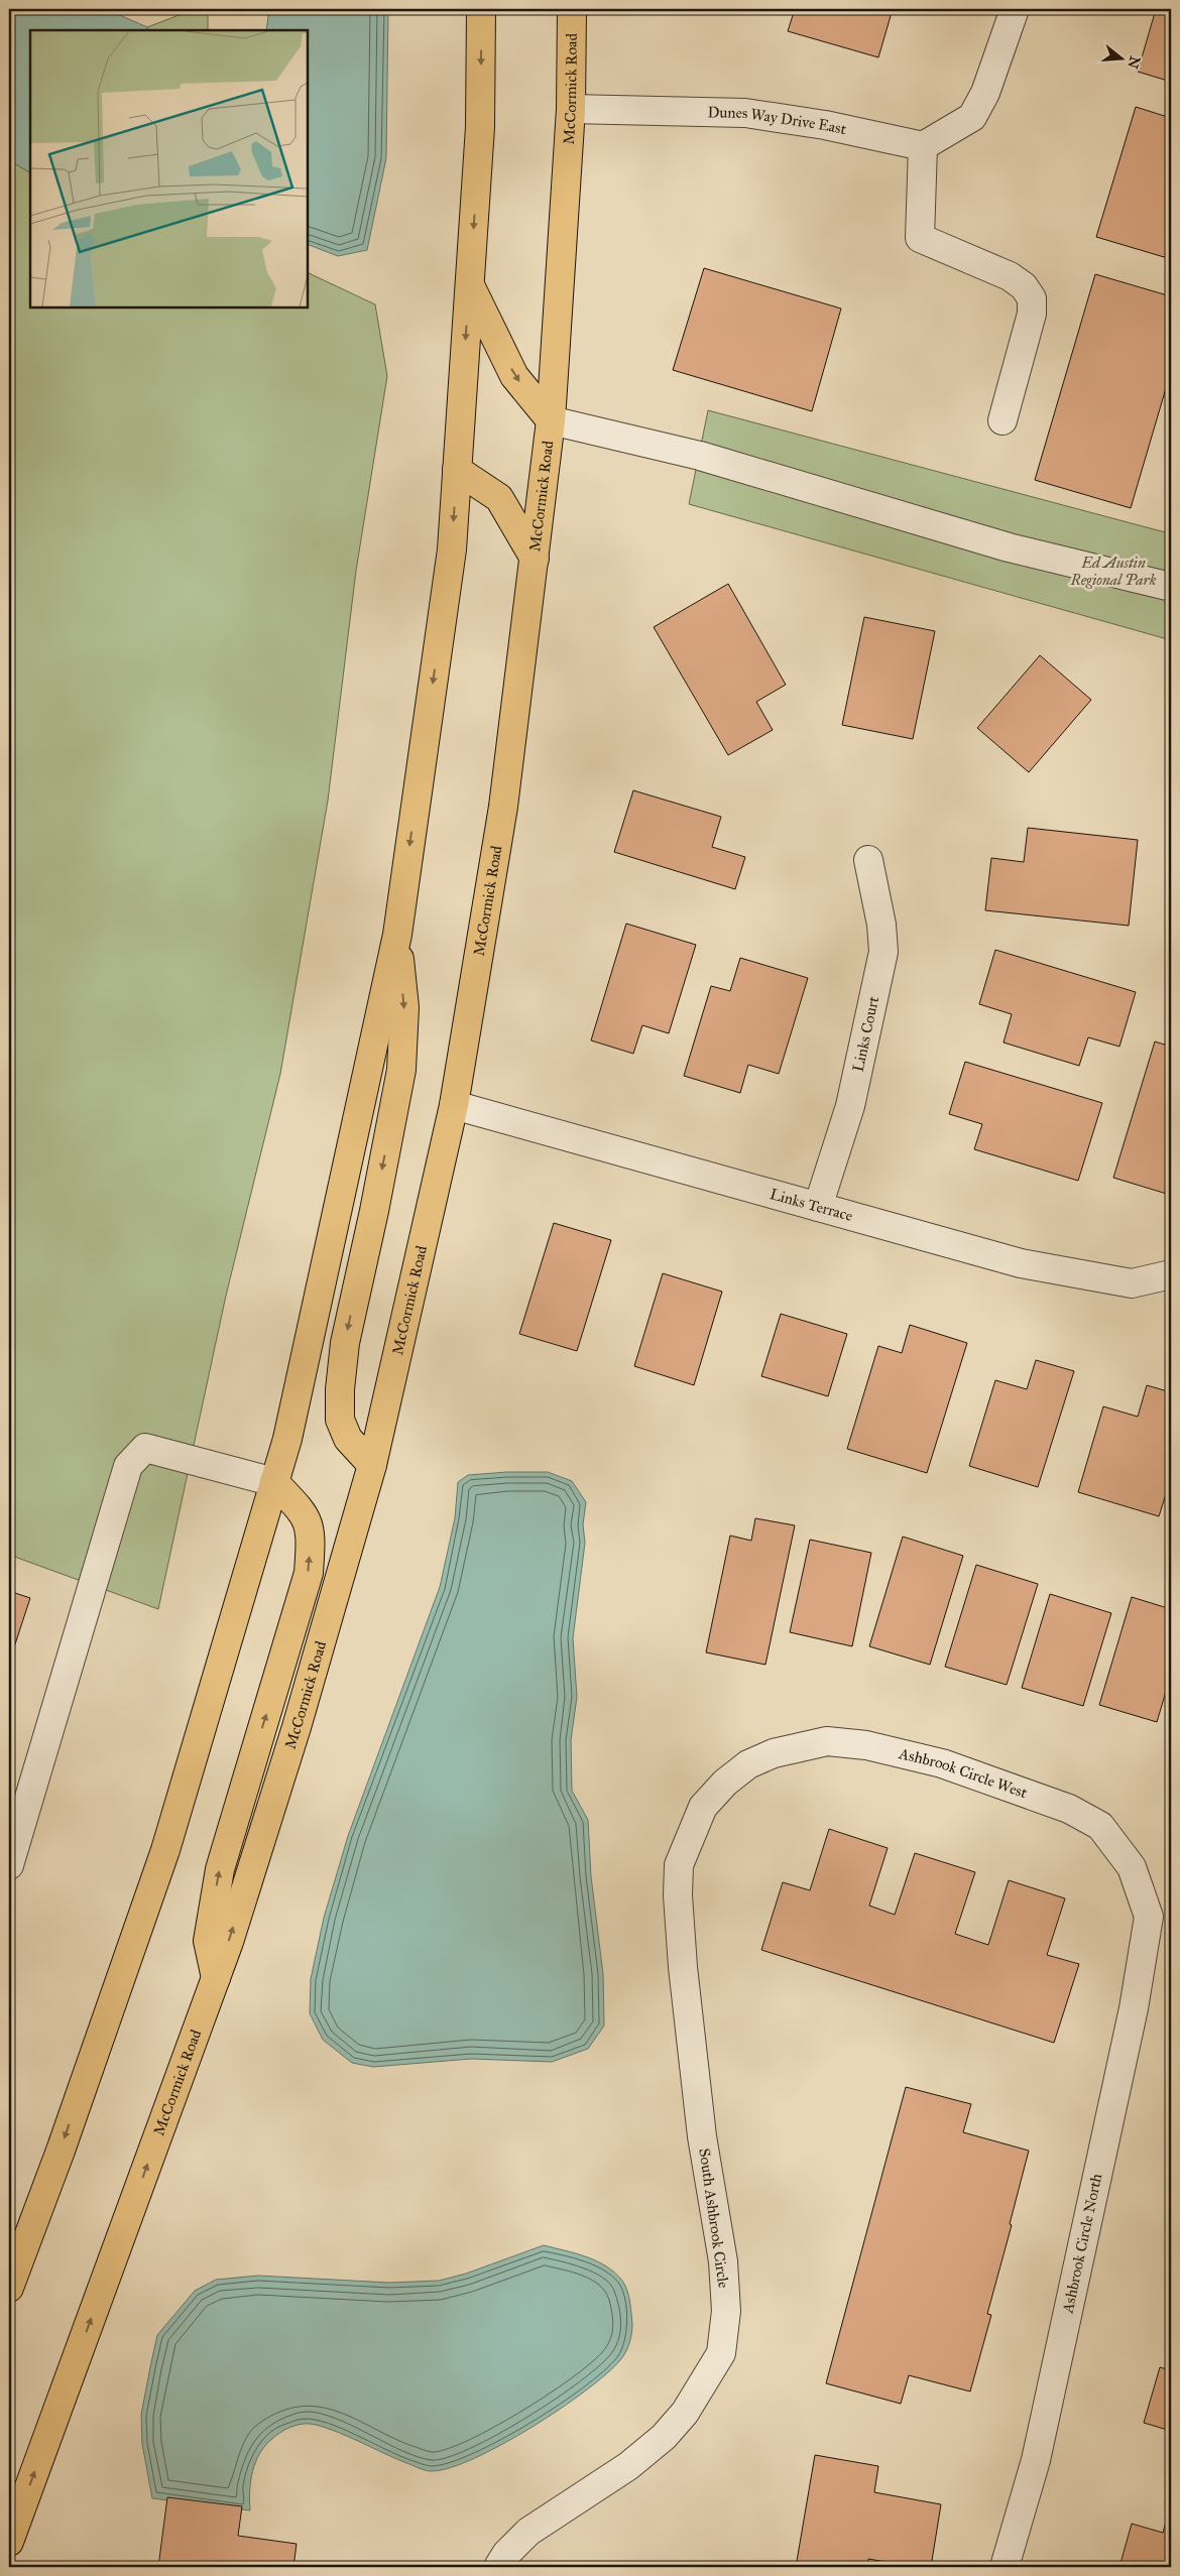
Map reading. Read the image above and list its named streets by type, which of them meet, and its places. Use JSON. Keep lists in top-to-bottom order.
{
  "streets": {
    "main road": ["McCormick Road"],
    "street": [
      "Dunes Way Drive East",
      "Links Court",
      "Links Terrace",
      "Ashbrook Circle West",
      "South Ashbrook Circle",
      "Ashbrook Circle North"
    ]
  },
  "crossings": [
    ["McCormick Road", "Dunes Way Drive East"],
    ["McCormick Road", "Links Terrace"],
    ["Links Court", "Links Terrace"],
    ["Ashbrook Circle West", "South Ashbrook Circle"],
    ["Ashbrook Circle West", "Ashbrook Circle North"]
  ],
  "parks": ["Ed Austin Regional Park"],
  "north": "right"
}
